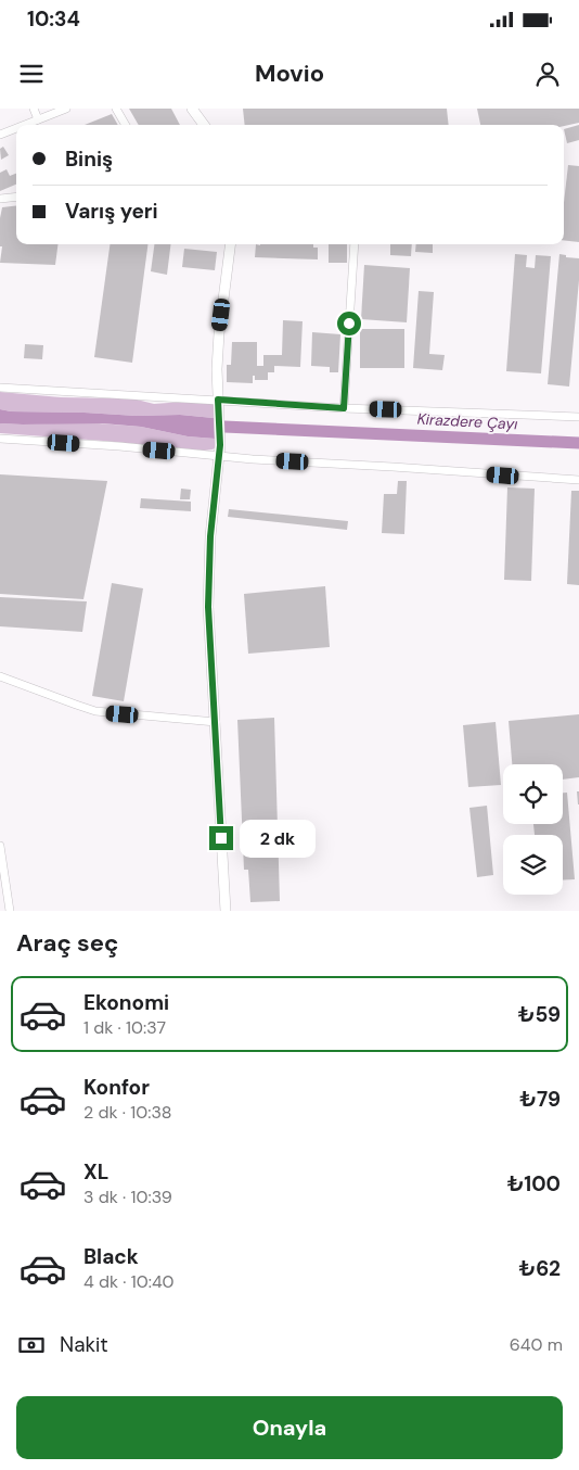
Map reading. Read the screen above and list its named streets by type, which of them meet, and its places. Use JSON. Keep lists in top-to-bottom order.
{
  "water": ["Kirazdere Çayı"],
  "page": {
    "status": "10:34",
    "header": "Movio",
    "banner": ["Biniş", "Varış yeri"],
    "bubble": "2 dk",
    "heading": "Araç seç",
    "list": [
      {
        "name": "Ekonomi",
        "note": "1 dk · 10:37",
        "value": "₺59"
      },
      {
        "name": "Konfor",
        "note": "2 dk · 10:38",
        "value": "₺79"
      },
      {
        "name": "XL",
        "note": "3 dk · 10:39",
        "value": "₺100"
      },
      {
        "name": "Black",
        "note": "4 dk · 10:40",
        "value": "₺62"
      }
    ],
    "pay": ["Nakit", "640 m"],
    "buttons": "Onayla"
  }
}
